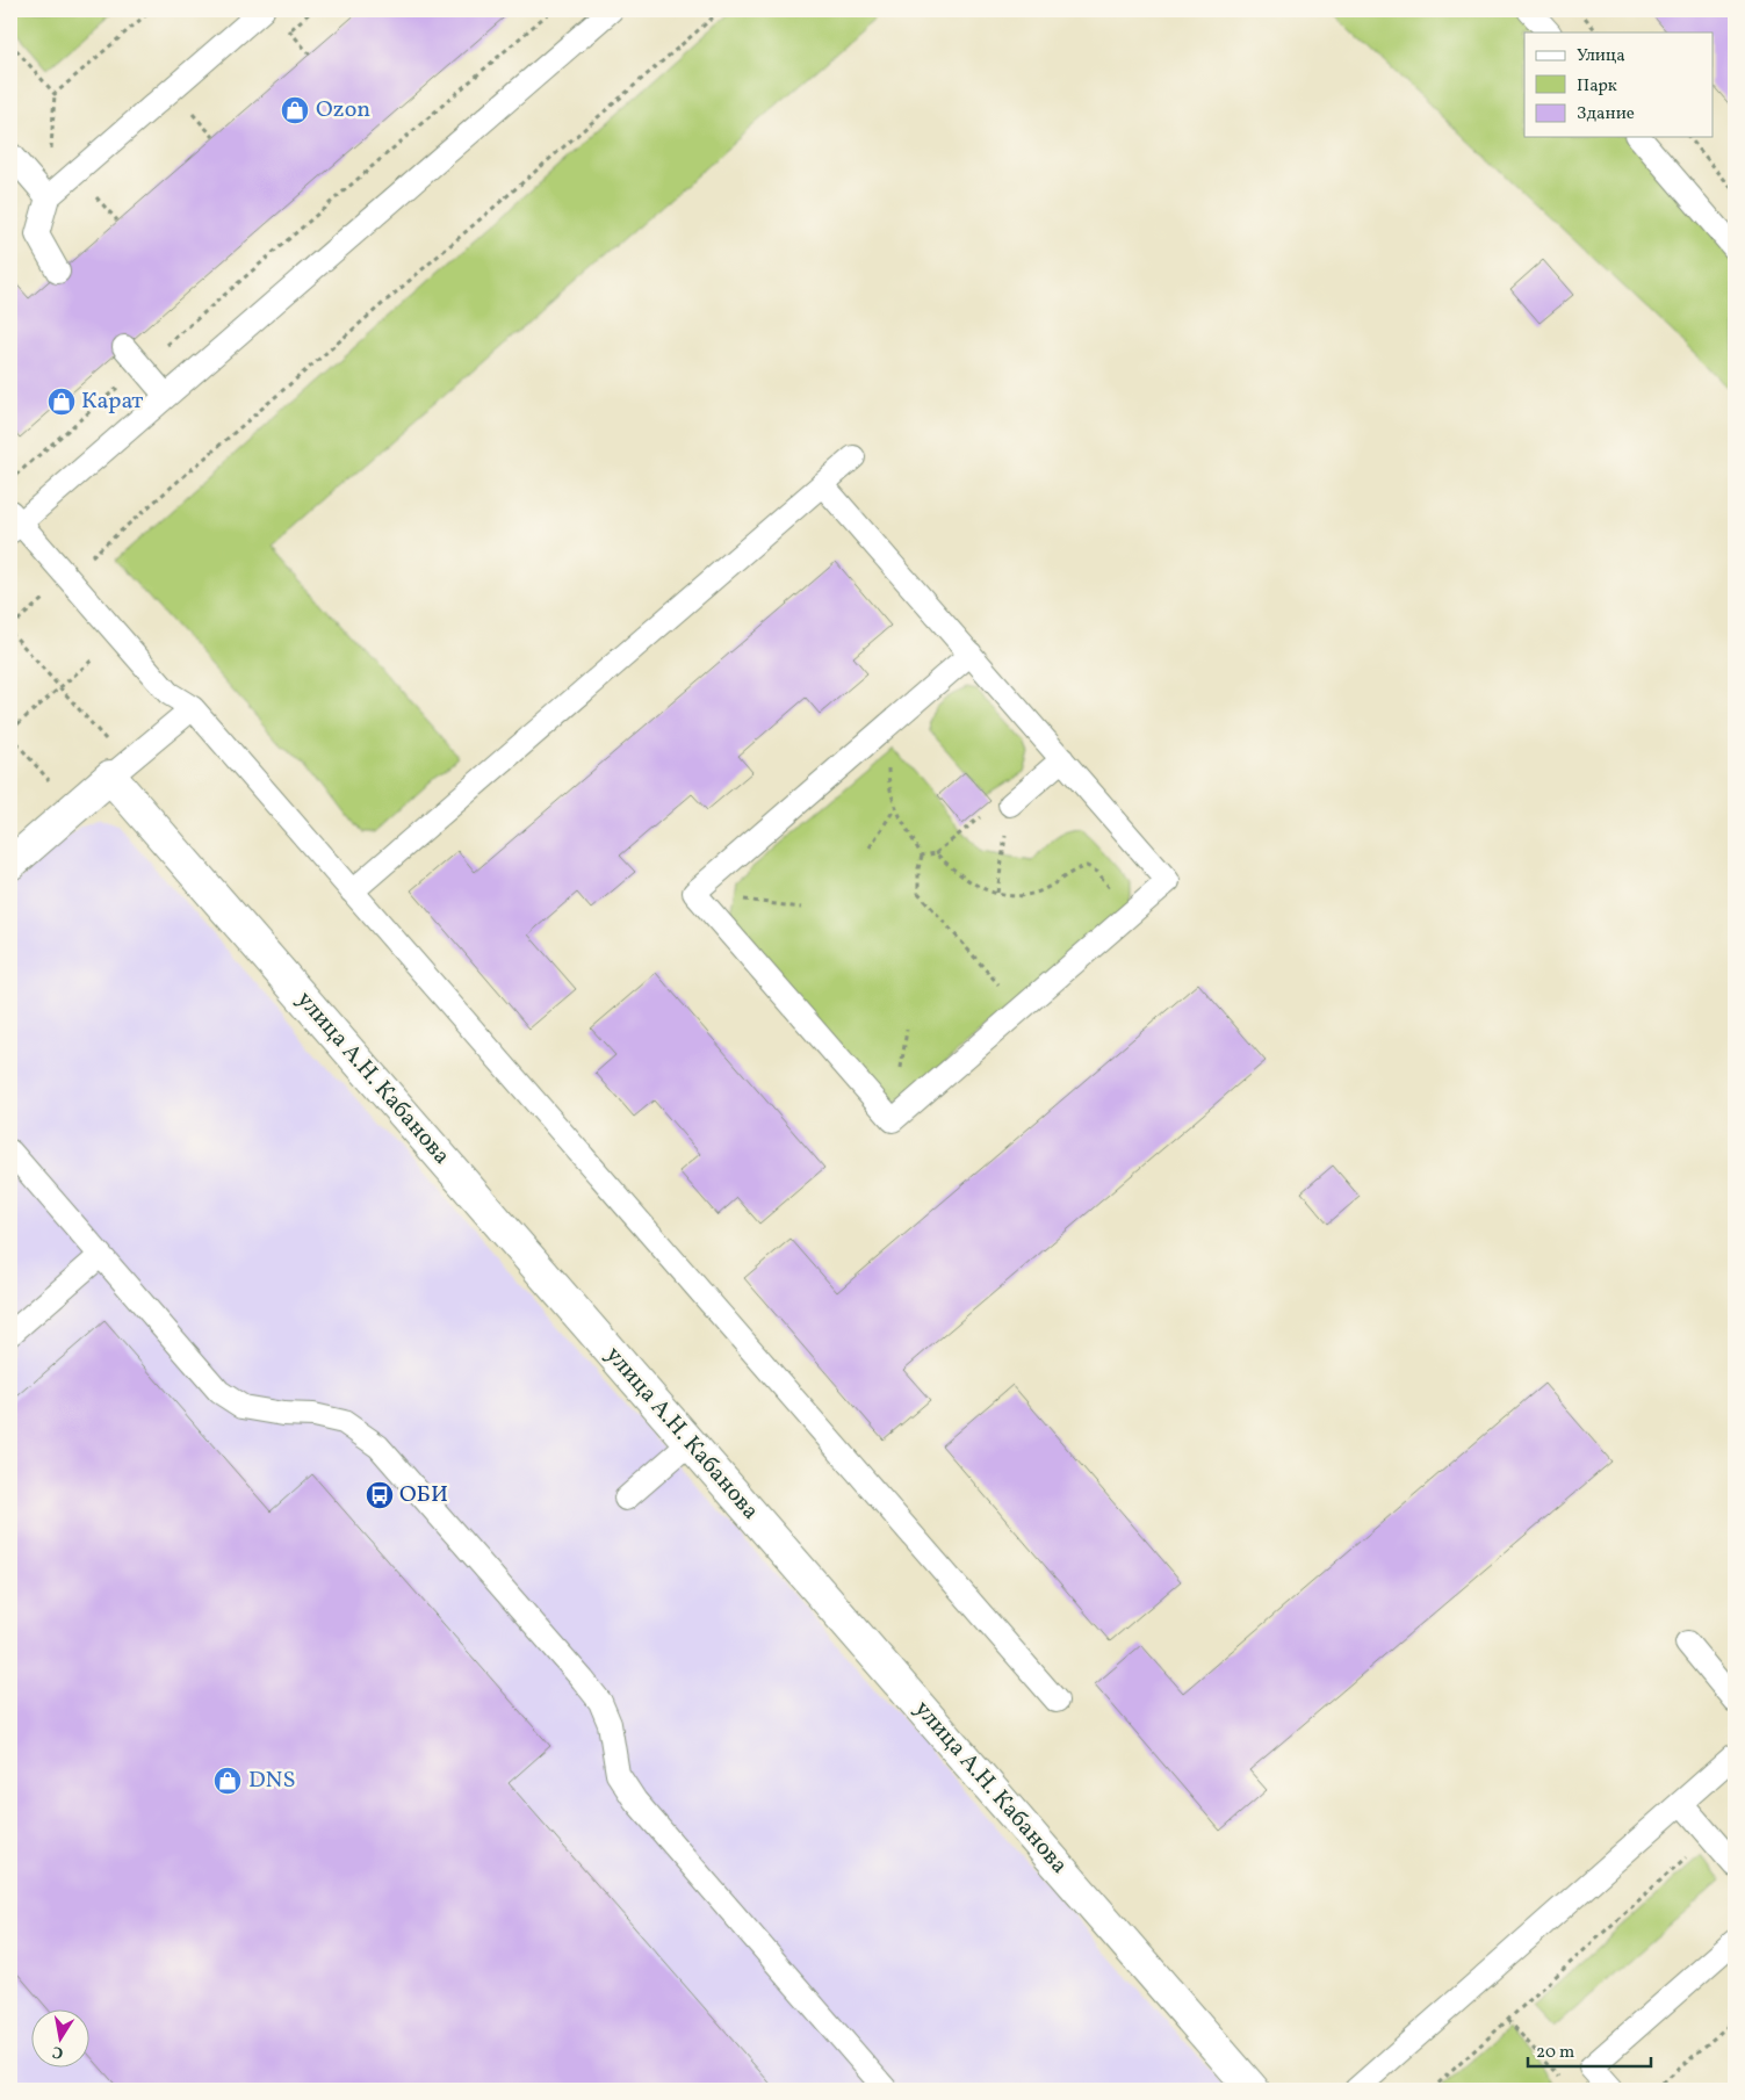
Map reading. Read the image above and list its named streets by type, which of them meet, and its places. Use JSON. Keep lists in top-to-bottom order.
{
  "streets": {
    "street": ["улица А.Н. Кабанова"]
  },
  "places": {
    "shop": ["Ozon", "Карат", "DNS"],
    "bus stop": ["ОБИ"]
  },
  "legend": ["Улица", "Парк", "Здание"],
  "scale_bar": "20 m",
  "north": "bottom"
}
